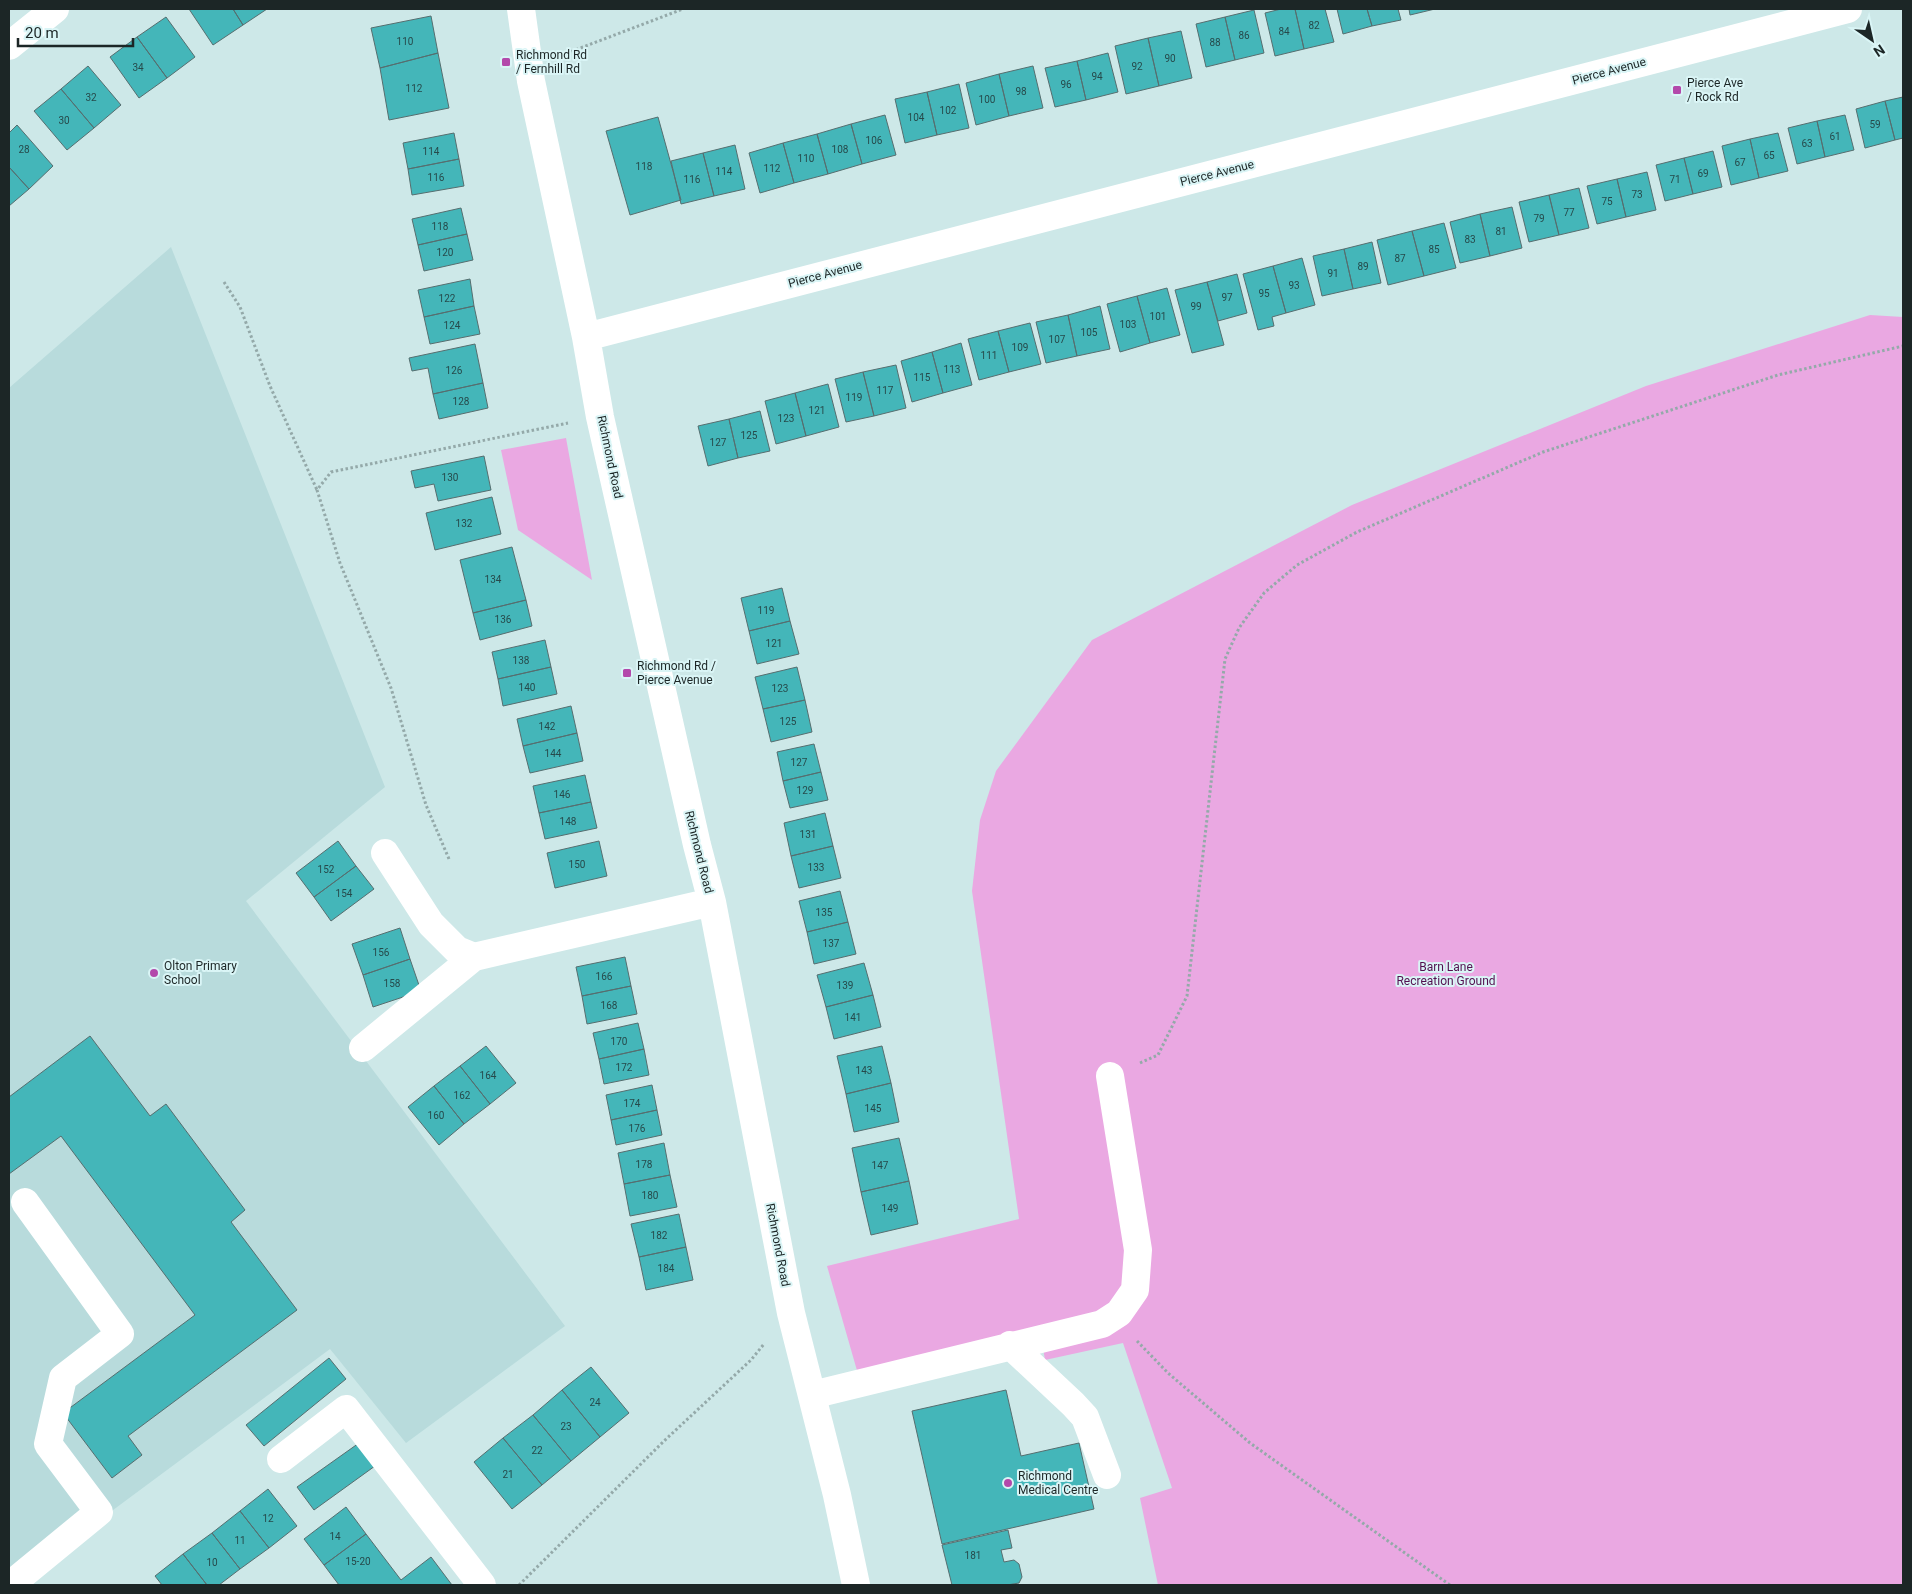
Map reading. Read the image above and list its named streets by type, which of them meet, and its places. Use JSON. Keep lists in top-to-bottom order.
{
  "streets": {
    "street": ["Pierce Avenue", "Richmond Road"]
  },
  "crossings": [
    ["Pierce Avenue", "Richmond Road"]
  ],
  "parks": ["Barn Lane Recreation Ground"],
  "places": {
    "transit": ["Richmond Rd / Fernhill Rd", "Pierce Ave / Rock Rd", "Richmond Rd / Pierce Avenue"],
    "other": ["Olton Primary School", "Richmond Medical Centre"]
  },
  "house_numbers": [
    "82",
    "84",
    "86",
    "110",
    "88",
    "90",
    "92",
    "34",
    "94",
    "96",
    "112",
    "98",
    "32",
    "100",
    "102",
    "104",
    "30",
    "59",
    "61",
    "106",
    "63",
    "28",
    "108",
    "114",
    "65",
    "110",
    "67",
    "118",
    "112",
    "114",
    "69",
    "116",
    "116",
    "71",
    "73",
    "75",
    "77",
    "79",
    "118",
    "81",
    "83",
    "85",
    "120",
    "87",
    "89",
    "91",
    "93",
    "95",
    "97",
    "122",
    "99",
    "101",
    "103",
    "124",
    "105",
    "107",
    "109",
    "111",
    "113",
    "126",
    "115",
    "117",
    "119",
    "128",
    "121",
    "123",
    "125",
    "127",
    "130",
    "132",
    "134",
    "119",
    "136",
    "121",
    "138",
    "140",
    "123",
    "125",
    "142",
    "144",
    "127",
    "129",
    "146",
    "148",
    "131",
    "150",
    "133",
    "152",
    "154",
    "135",
    "137",
    "156",
    "166",
    "158",
    "139",
    "168",
    "141",
    "170",
    "172",
    "143",
    "164",
    "162",
    "174",
    "145",
    "160",
    "176",
    "178",
    "147",
    "180",
    "149",
    "182",
    "184",
    "24",
    "23",
    "22",
    "21",
    "12",
    "14",
    "11",
    "181",
    "15-20",
    "10"
  ],
  "scale_bar": "20 m",
  "north": "bottom right"
}
